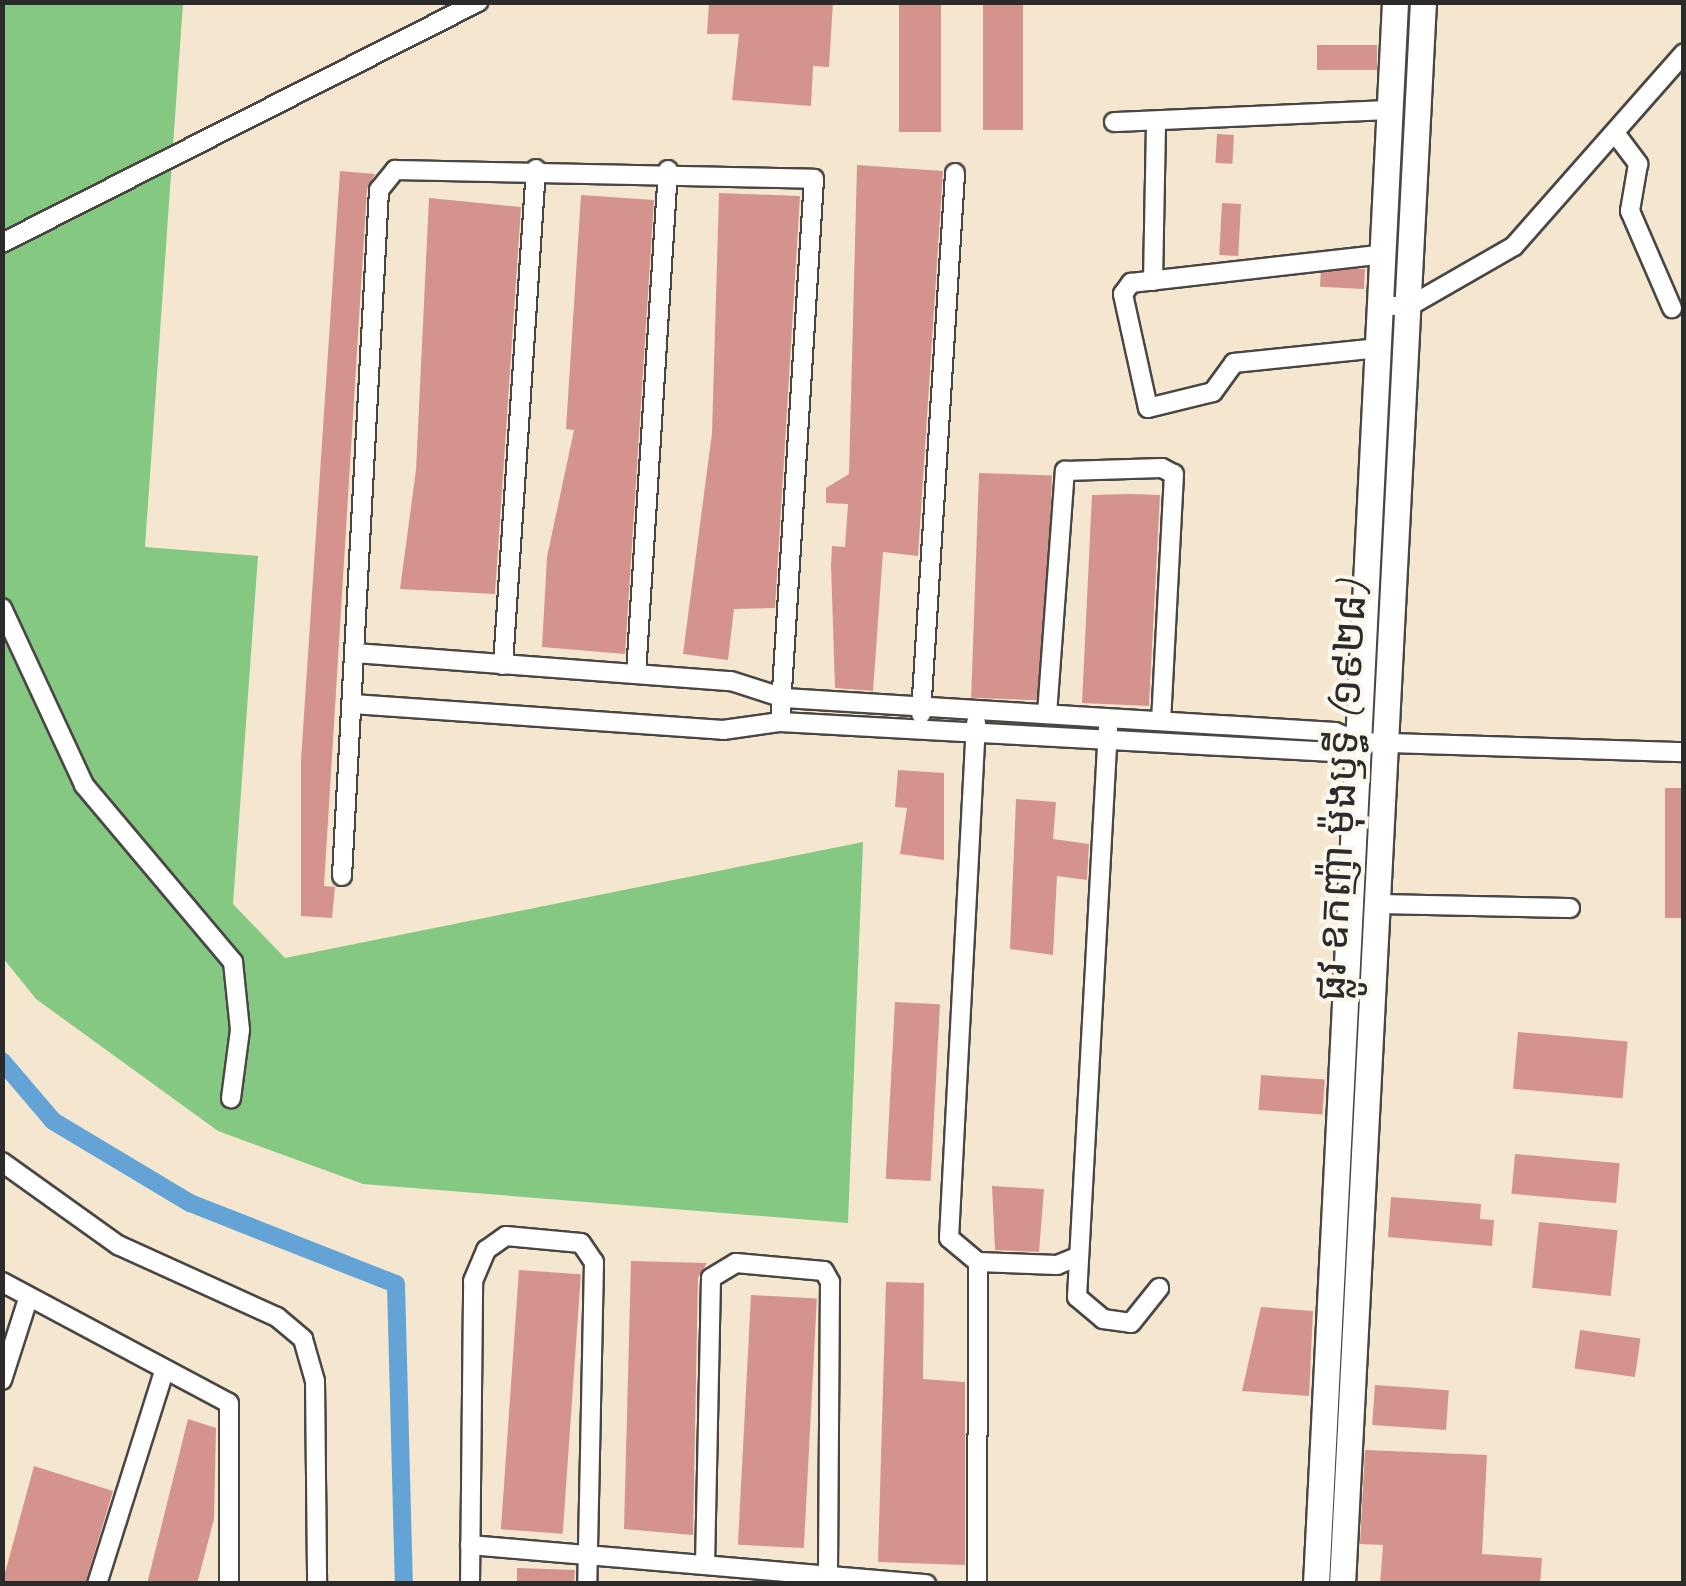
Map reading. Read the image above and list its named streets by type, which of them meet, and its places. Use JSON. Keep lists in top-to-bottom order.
{
  "streets": {
    "main road": ["ផ្លូវ ឧកញ៉ា ម៉ុងឫទ្ធី (១៩២៨)"]
  }
}
